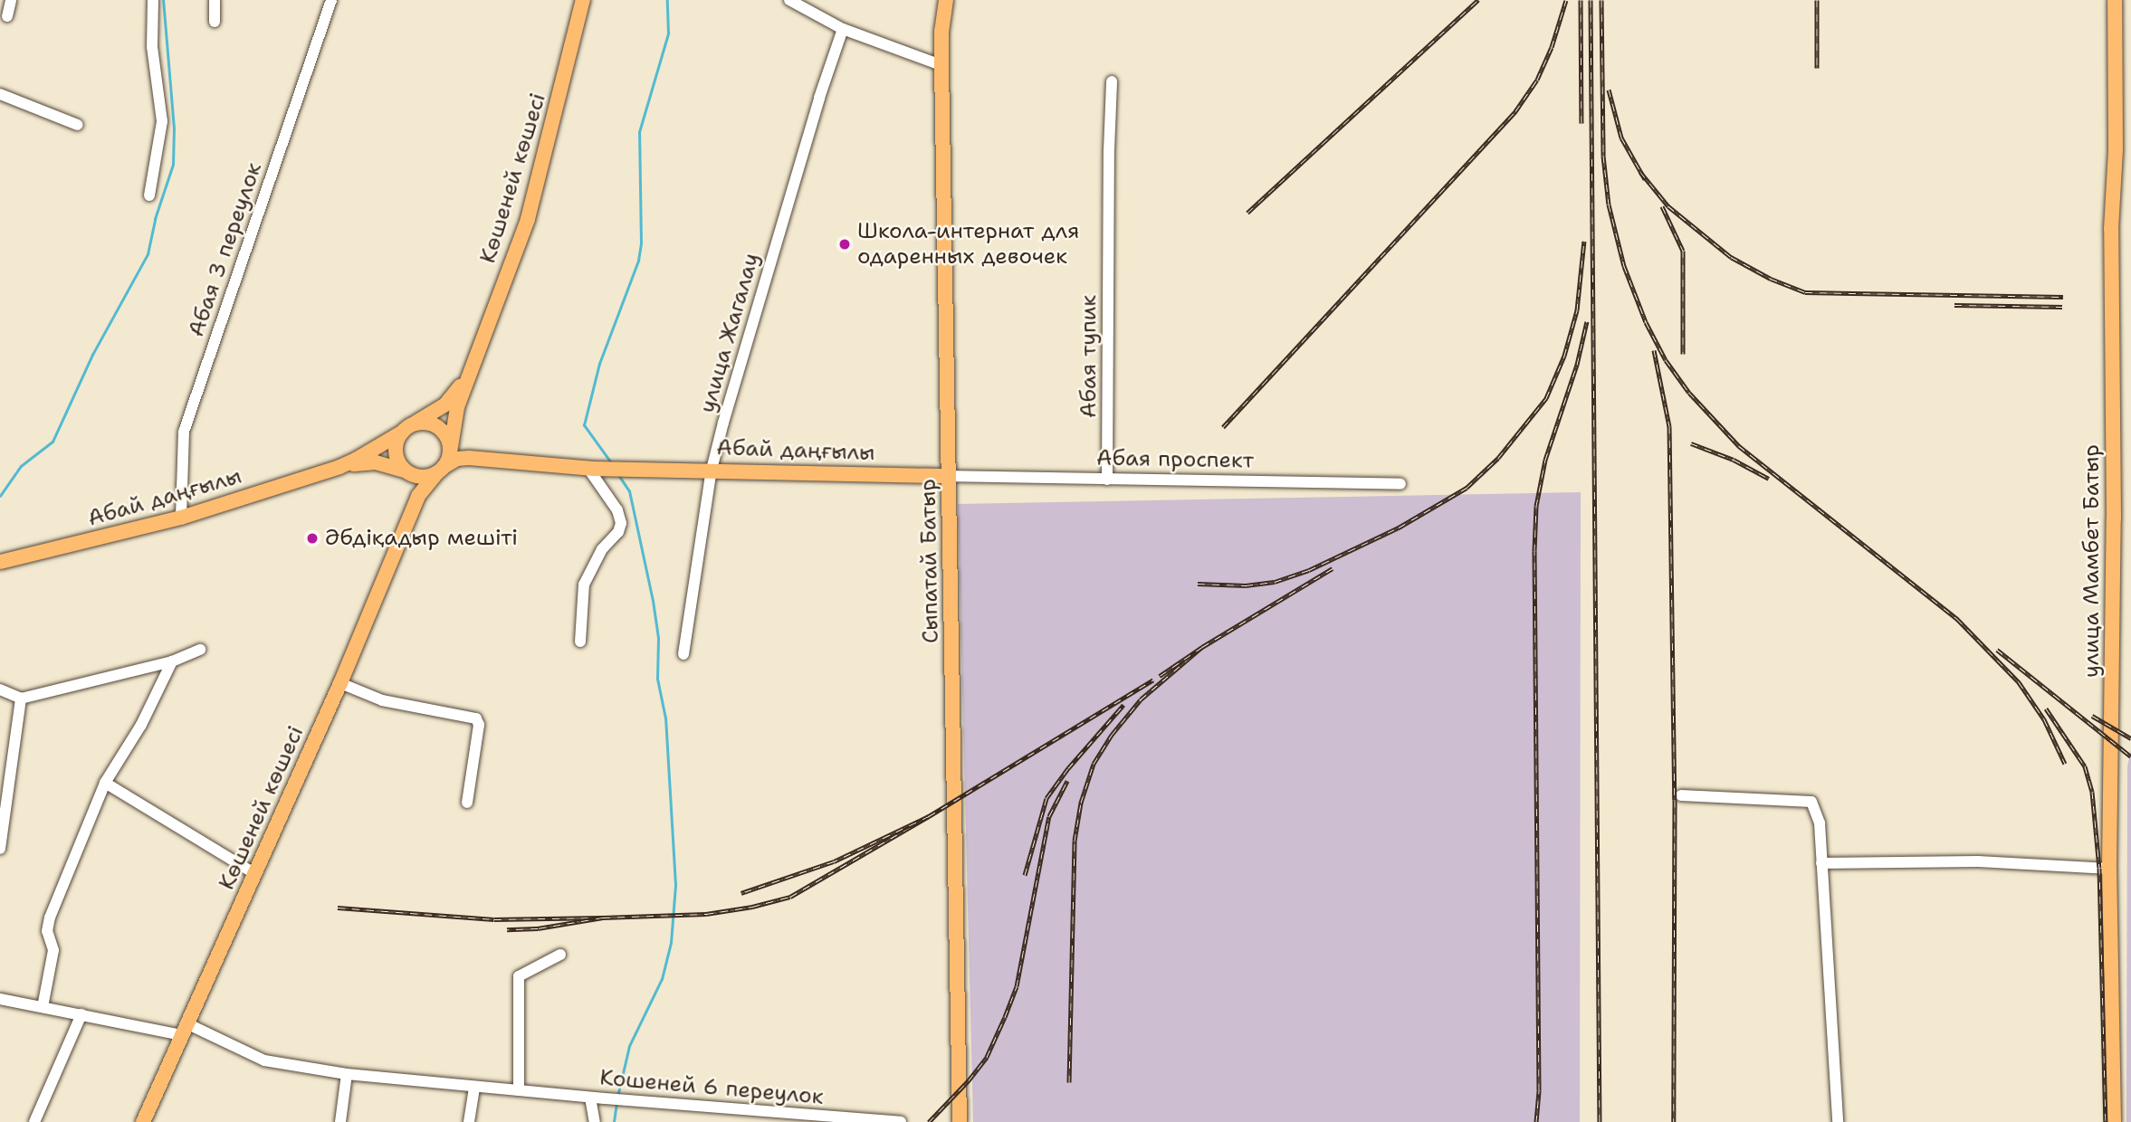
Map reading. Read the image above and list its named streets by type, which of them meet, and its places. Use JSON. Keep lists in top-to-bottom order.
{
  "streets": {
    "main road": [
      "Көшеней көшесі",
      "Абай даңғылы",
      "Сыпатай Батыр",
      "улица Мамбет Батыр"
    ],
    "street": [
      "Абая 3 переулок",
      "улица Жагалау",
      "Абая тупик",
      "Абая проспект",
      "Кошеней 6 переулок"
    ]
  },
  "crossings": [
    ["Көшеней көшесі", "Кошеней 6 переулок"],
    ["Абая 3 переулок", "Абай даңғылы"],
    ["улица Жагалау", "Абай даңғылы"],
    ["Абая тупик", "Абая проспект"],
    ["Абай даңғылы", "Абая проспект"],
    ["Абай даңғылы", "Сыпатай Батыр"],
    ["Абая проспект", "Сыпатай Батыр"]
  ],
  "places": ["Школа-интернат для одаренных девочек", "Әбдіқадыр мешіті"]
}
